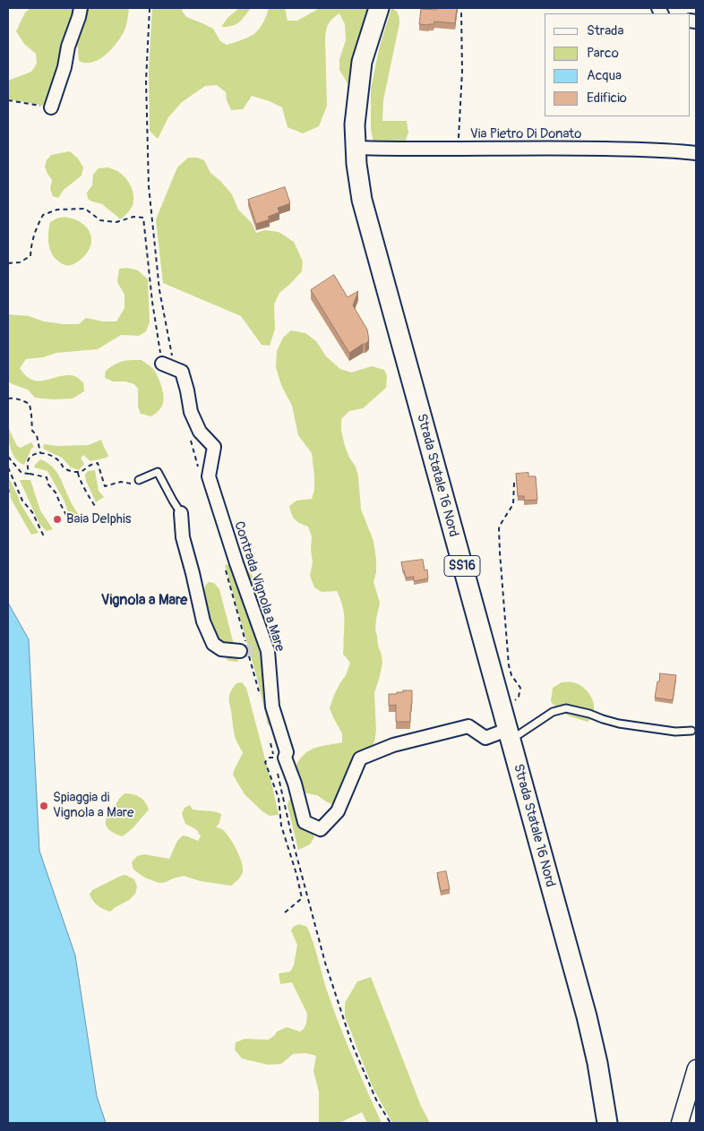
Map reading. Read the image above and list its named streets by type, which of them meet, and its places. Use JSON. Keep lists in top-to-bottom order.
{
  "streets": {
    "main road": ["Strada Statale 16 Nord", "SS16"],
    "street": ["Via Pietro Di Donato", "Contrada Vignola a Mare"]
  },
  "crossings": [
    ["Via Pietro Di Donato", "Strada Statale 16 Nord"],
    ["Strada Statale 16 Nord", "Contrada Vignola a Mare"]
  ],
  "districts": ["Vignola a Mare"],
  "places": ["Baia Delphis", "Spiaggia di Vignola a Mare"],
  "legend": [
    "Strada",
    "Parco",
    "Acqua",
    "Edificio"
  ]
}
